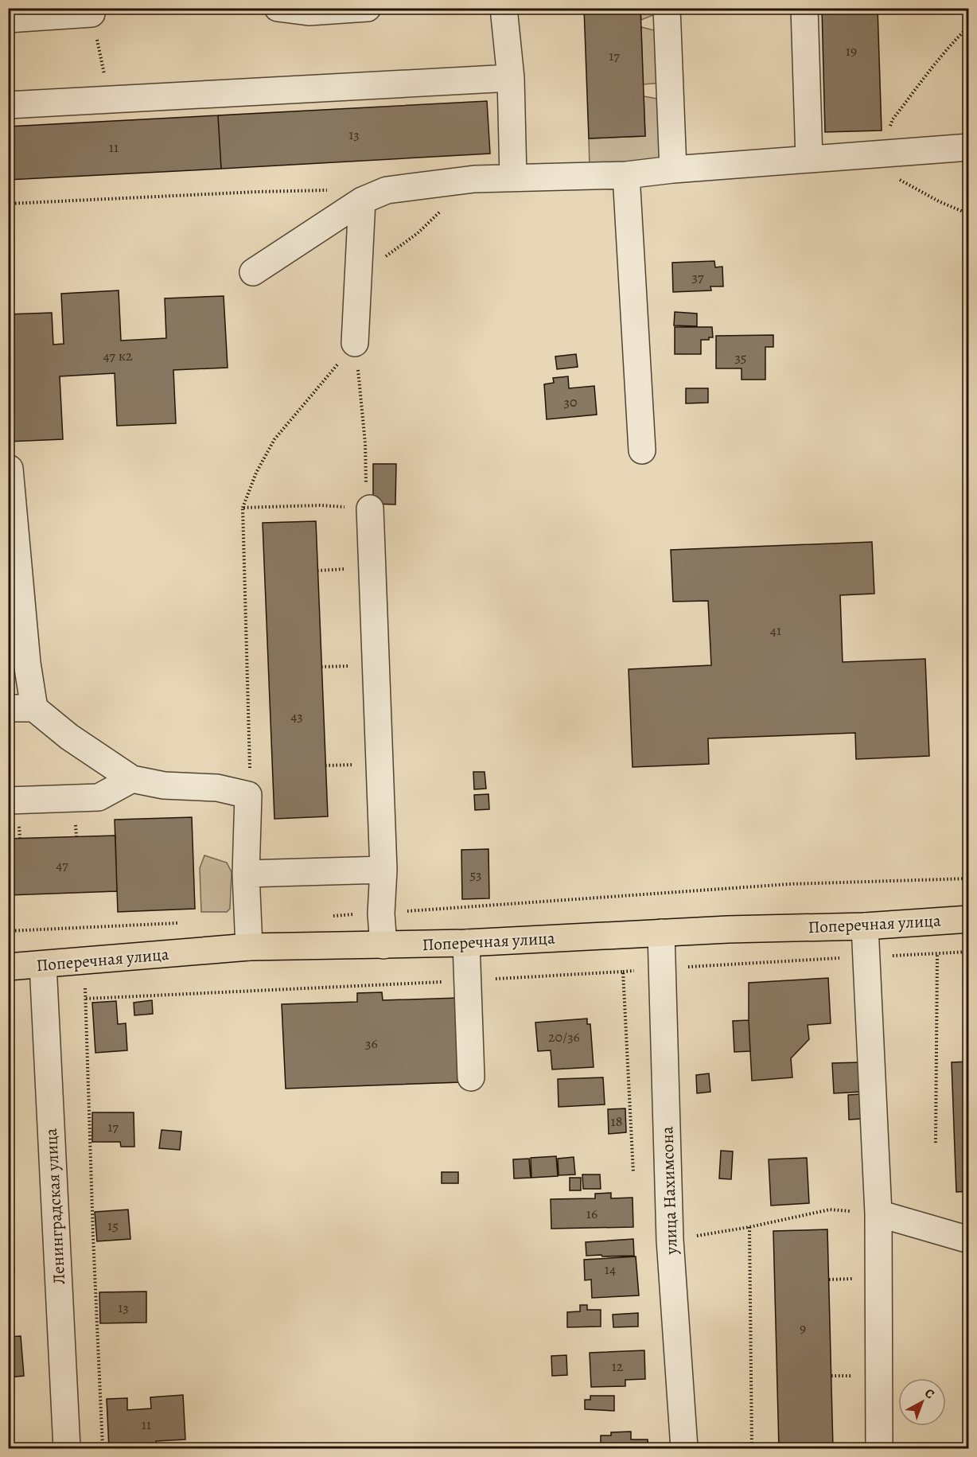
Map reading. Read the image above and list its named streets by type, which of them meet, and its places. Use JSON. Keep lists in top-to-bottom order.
{
  "streets": {
    "main road": ["Поперечная улица"],
    "street": ["улица Нахимсона", "Ленинградская улица"]
  },
  "crossings": [
    ["Поперечная улица", "улица Нахимсона"],
    ["Поперечная улица", "Ленинградская улица"]
  ],
  "house_numbers": [
    "19",
    "17",
    "13",
    "11",
    "37",
    "47 к2",
    "35",
    "30",
    "41",
    "43",
    "47",
    "53",
    "20/36",
    "36",
    "18",
    "17",
    "16",
    "15",
    "14",
    "13",
    "9",
    "12",
    "11"
  ],
  "north": "top right"
}
